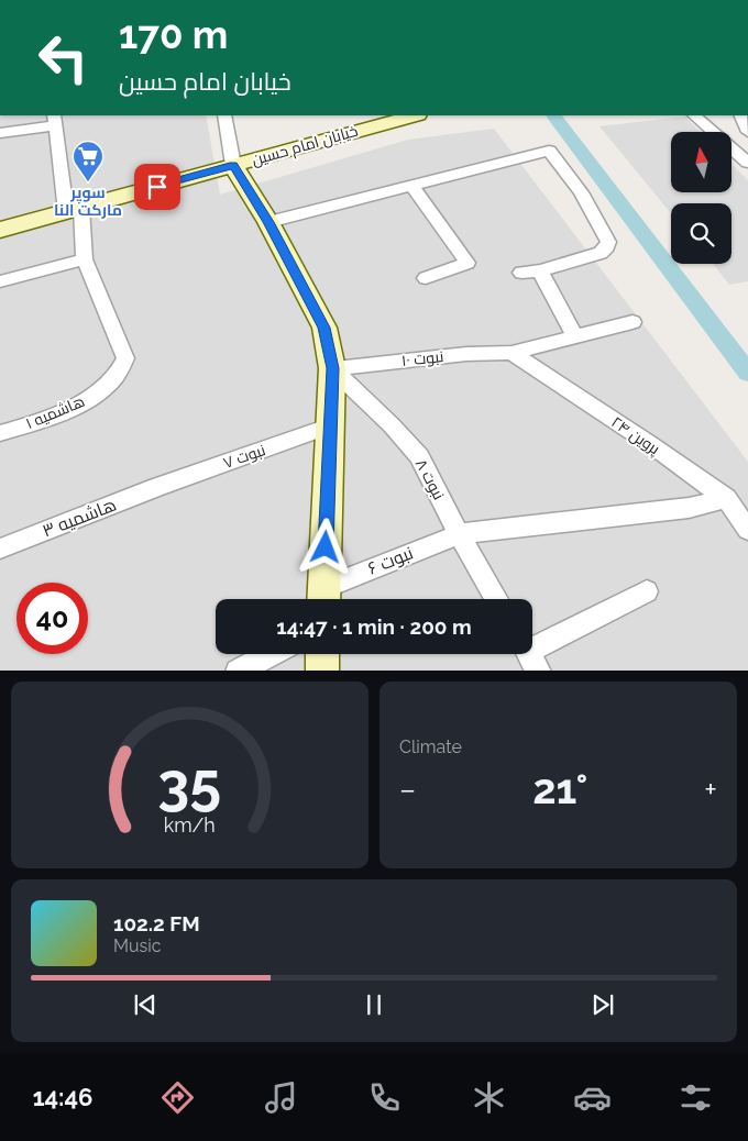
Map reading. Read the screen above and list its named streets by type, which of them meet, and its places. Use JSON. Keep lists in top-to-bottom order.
{
  "streets": {
    "street": [
      "خیابان امام حسین",
      "نبوت ۱۰",
      "۱ هاشمیه",
      "پروین ۲۴",
      "نبوت ۷",
      "نبوت ۸",
      "هاشمیه ۳",
      "نبوت ۶"
    ]
  },
  "crossings": [
    ["نبوت ۱۰", "پروین ۲۴"],
    ["نبوت ۱۰", "نبوت ۸"],
    ["پروین ۲۴", "نبوت ۶"],
    ["نبوت ۷", "هاشمیه ۳"],
    ["نبوت ۸", "نبوت ۶"]
  ],
  "places": {
    "supermarket": ["سوپر مارکت النا"]
  },
  "north": "top",
  "page": {
    "turn": ["170 m", "خیابان امام حسین"],
    "limit": "40",
    "trip": "14:47 · 1 min · 200 m",
    "tile": "Climate",
    "heat": ["−", "21°", "+"],
    "song": ["102.2 FM", "Music"],
    "tabs": "14:46",
    "gauge": ["35", "km/h"]
  }
}
